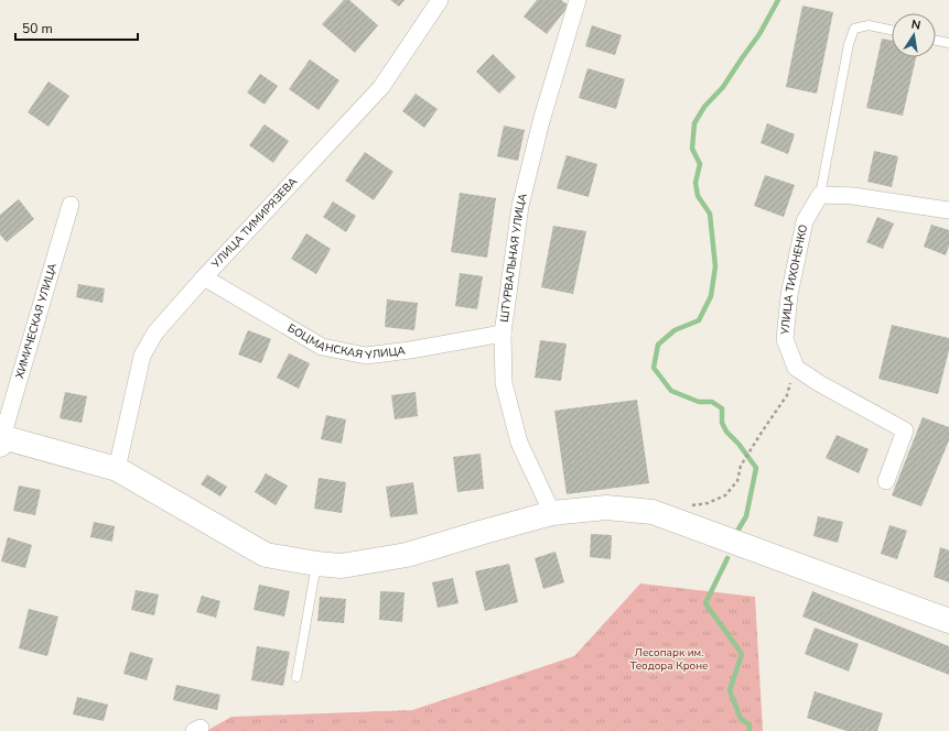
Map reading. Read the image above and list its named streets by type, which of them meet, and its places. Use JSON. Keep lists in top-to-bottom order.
{
  "streets": {
    "street": [
      "УЛИЦА ТИМИРЯЗЕВА",
      "ШТУРВАЛЬНАЯ УЛИЦА",
      "УЛИЦА ТИХОНЕНКО",
      "ХИМИЧЕСКАЯ УЛИЦА",
      "БОЦМАНСКАЯ УЛИЦА"
    ]
  },
  "crossings": [
    ["УЛИЦА ТИМИРЯЗЕВА", "БОЦМАНСКАЯ УЛИЦА"],
    ["ШТУРВАЛЬНАЯ УЛИЦА", "БОЦМАНСКАЯ УЛИЦА"]
  ],
  "parks": ["Лесопарк им. Теодора Кроне"],
  "scale_bar": "50 m",
  "north": "top"
}
